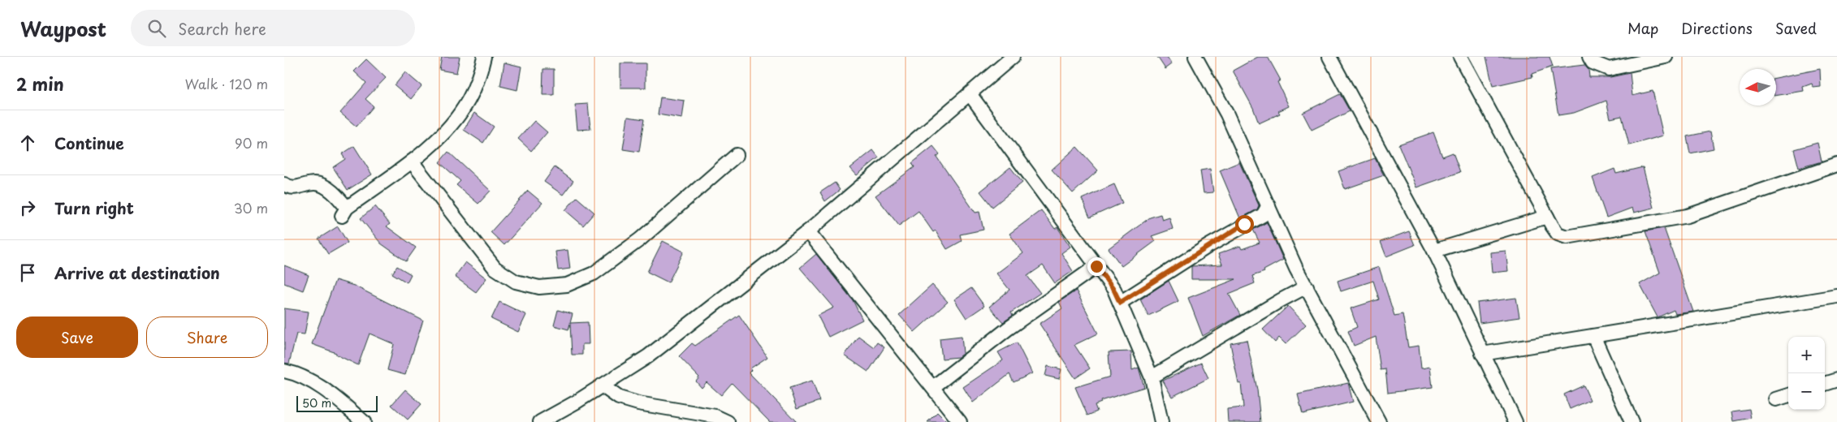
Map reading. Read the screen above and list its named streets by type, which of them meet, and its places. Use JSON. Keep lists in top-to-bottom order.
{
  "scale_bar": "50 m",
  "north": "left",
  "page": {
    "header": "Waypost",
    "search": "Search here",
    "nav": ["Map", "Directions", "Saved"],
    "heading": ["2 min", "Walk · 120 m"],
    "list": [
      ["Continue", "90 m"],
      ["Turn right", "30 m"],
      "Arrive at destination"
    ],
    "buttons": ["Save", "Share"],
    "map_buttons": ["+", "−"],
    "scale": "50 m"
  }
}
